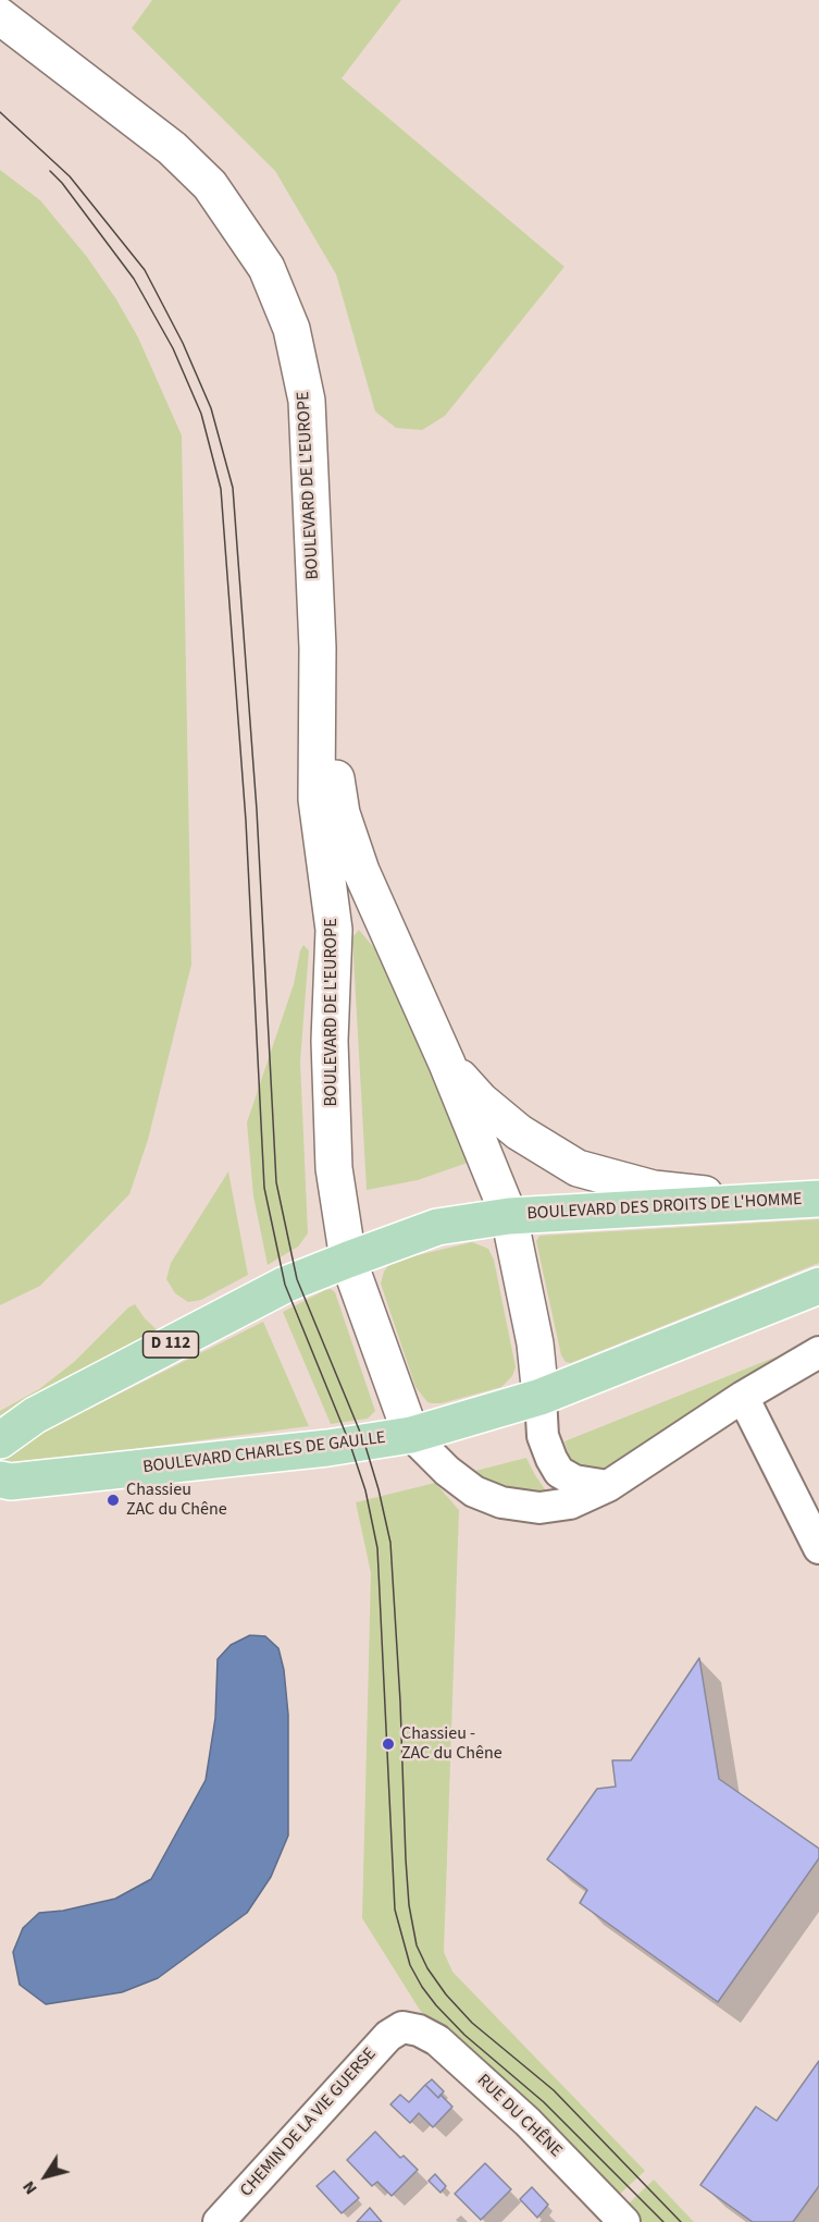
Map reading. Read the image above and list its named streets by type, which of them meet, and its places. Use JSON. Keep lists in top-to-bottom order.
{
  "streets": {
    "main road": ["BOULEVARD DES DROITS DE L'HOMME", "D 112", "BOULEVARD CHARLES DE GAULLE"],
    "street": ["BOULEVARD DE L'EUROPE", "RUE DU CHÊNE", "CHEMIN DE LA VIE GUERSE"]
  },
  "crossings": [
    ["BOULEVARD DE L'EUROPE", "BOULEVARD DES DROITS DE L'HOMME"],
    ["BOULEVARD DE L'EUROPE", "D 112"],
    ["BOULEVARD DE L'EUROPE", "BOULEVARD CHARLES DE GAULLE"],
    ["BOULEVARD DES DROITS DE L'HOMME", "D 112"],
    ["RUE DU CHÊNE", "CHEMIN DE LA VIE GUERSE"]
  ],
  "places": ["Chassieu ZAC du Chêne", "Chassieu - ZAC du Chêne"],
  "north": "bottom left"
}
